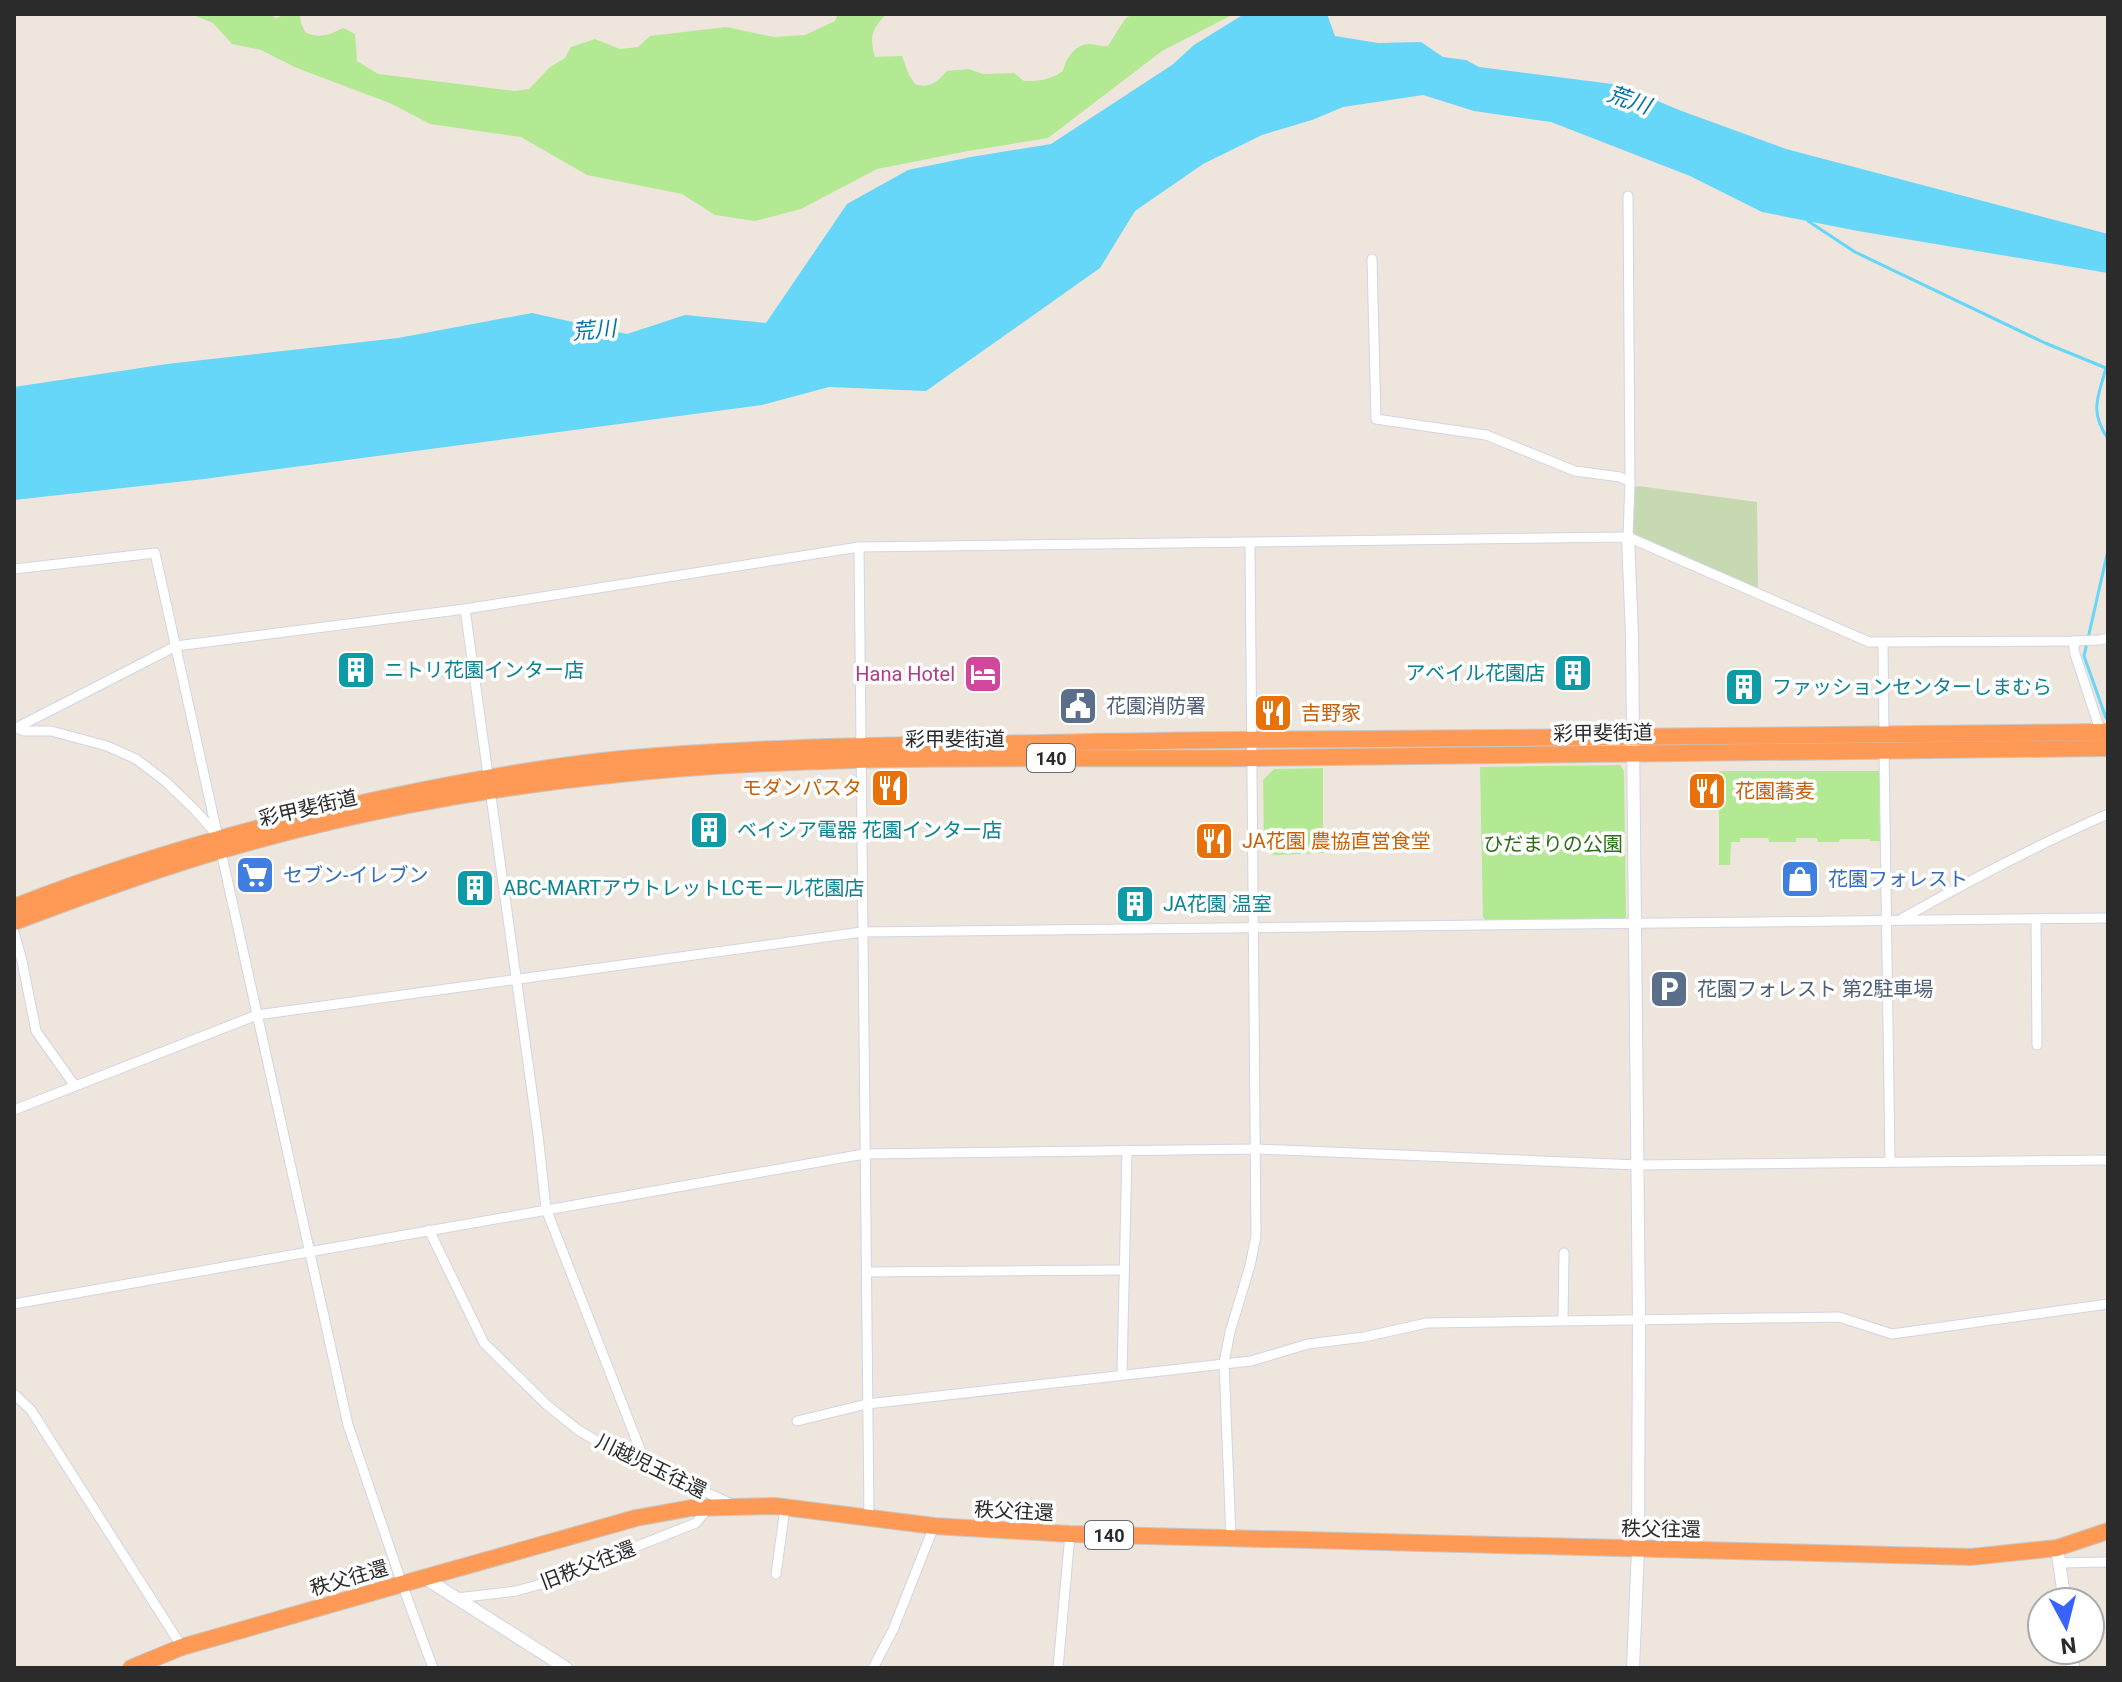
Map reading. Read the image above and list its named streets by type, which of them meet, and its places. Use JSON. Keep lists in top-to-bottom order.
{
  "streets": {
    "highway": ["彩甲斐街道", "140", "秩父往還"],
    "street": ["川越児玉往還", "旧秩父往還"]
  },
  "crossings": [
    ["川越児玉往還", "秩父往還"],
    ["秩父往還", "旧秩父往還"]
  ],
  "water": ["荒川"],
  "parks": ["ひだまりの公園"],
  "places": {
    "building": [
      "ニトリ花園インター店",
      "アベイル花園店",
      "ファッションセンターしまむら",
      "ベイシア電器 花園インター店",
      "ABC-MARTアウトレットLCモール花園店",
      "JA花園 温室"
    ],
    "hotel": ["Hana Hotel"],
    "public building": ["花園消防署"],
    "restaurant": [
      "吉野家",
      "モダンパスタ",
      "花園蕎麦",
      "JA花園 農協直営食堂"
    ],
    "supermarket": ["セブン-イレブン"],
    "shop": ["花園フォレスト"],
    "parking": ["花園フォレスト 第2駐車場"]
  },
  "north": "bottom"
}
